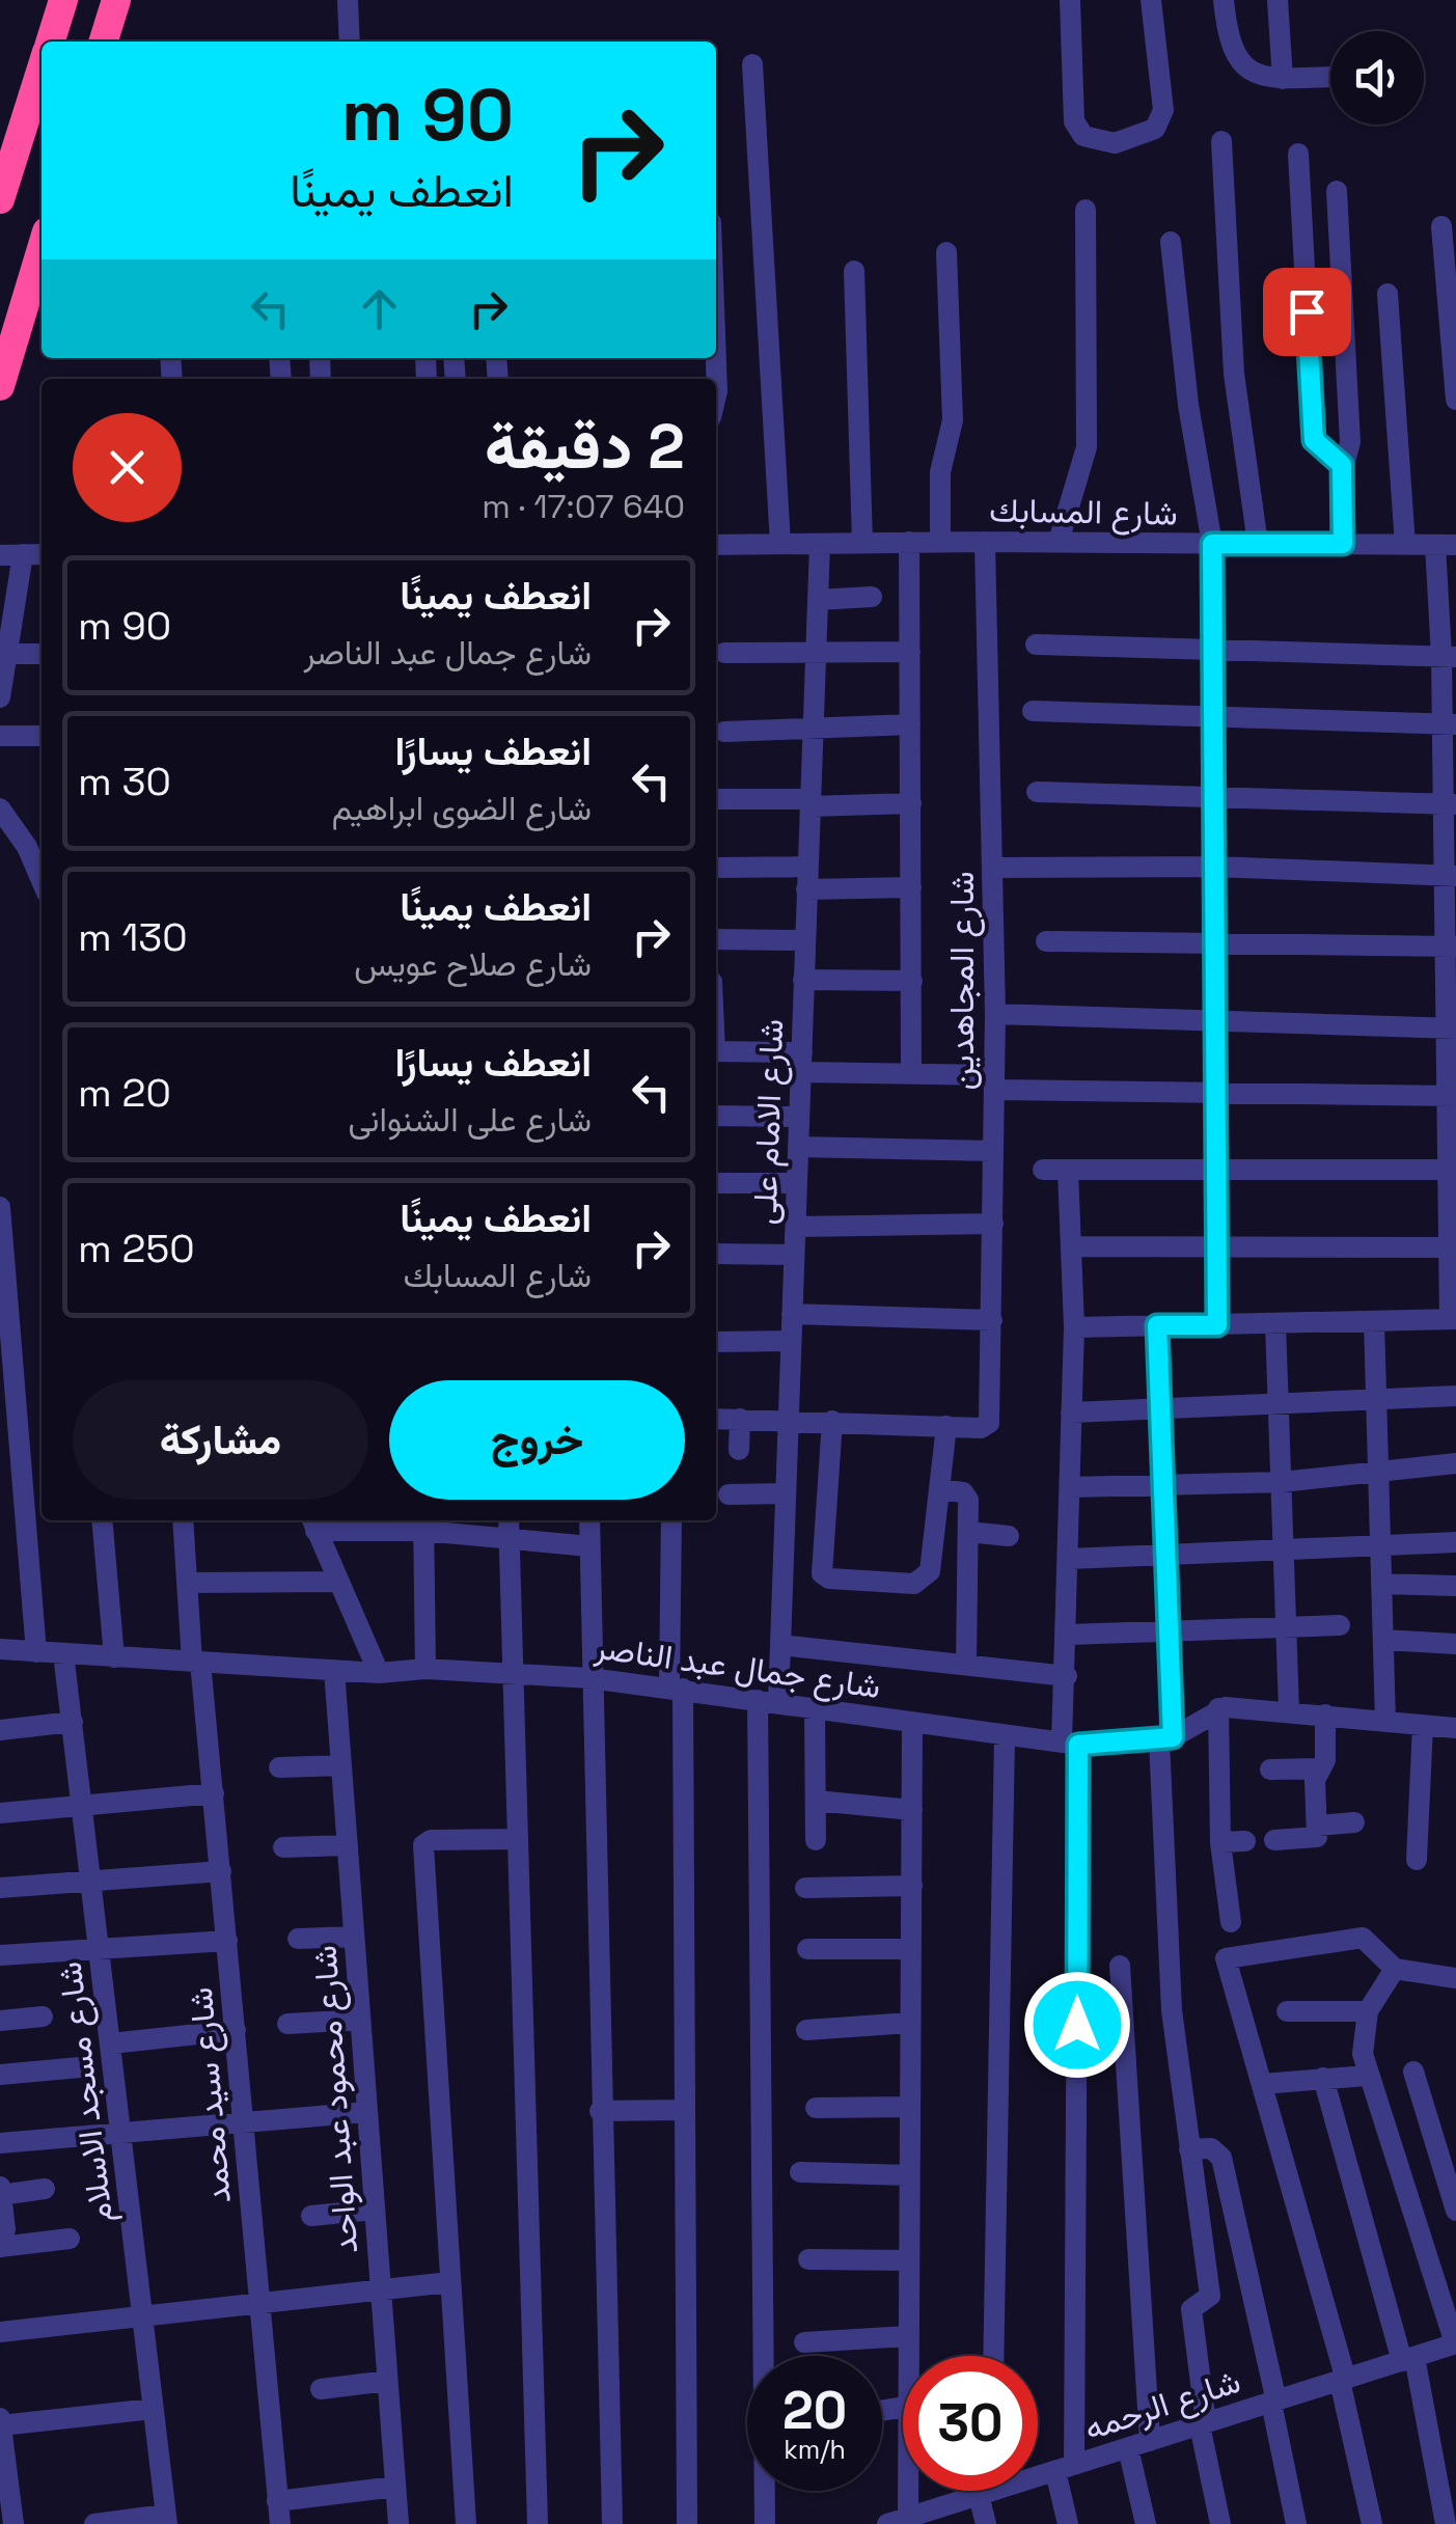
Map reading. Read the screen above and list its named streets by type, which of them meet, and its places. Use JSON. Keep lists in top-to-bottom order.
{
  "streets": {
    "street": [
      "شارع المسابك",
      "شارع المجاهدين",
      "شارع الامام على",
      "شارع جمال عبد الناصر",
      "شارع مسجد الاسلام",
      "شارع سيد محمد",
      "شارع محمود عبد الواحد",
      "شارع الرحمه"
    ]
  },
  "crossings": [
    ["شارع المسابك", "شارع المجاهدين"],
    ["شارع المسابك", "شارع الامام على"],
    ["شارع الامام على", "شارع جمال عبد الناصر"],
    ["شارع جمال عبد الناصر", "شارع مسجد الاسلام"],
    ["شارع جمال عبد الناصر", "شارع سيد محمد"],
    ["شارع جمال عبد الناصر", "شارع محمود عبد الواحد"]
  ],
  "page": {
    "turn": ["90 m", "انعطف يمينًا"],
    "heading": ["2 دقيقة", "640 m · 17:07"],
    "list": [
      {
        "name": "انعطف يمينًا",
        "note": "شارع جمال عبد الناصر",
        "value": "90 m"
      },
      {
        "name": "انعطف يسارًا",
        "note": "شارع الضوى ابراهيم",
        "value": "30 m"
      },
      {
        "name": "انعطف يمينًا",
        "note": "شارع صلاح عويس",
        "value": "130 m"
      },
      {
        "name": "انعطف يسارًا",
        "note": "شارع على الشنوانى",
        "value": "20 m"
      },
      {
        "name": "انعطف يمينًا",
        "note": "شارع المسابك",
        "value": "250 m"
      }
    ],
    "buttons": ["خروج", "مشاركة"],
    "speed": "20 km/h",
    "limit": "30"
  }
}
